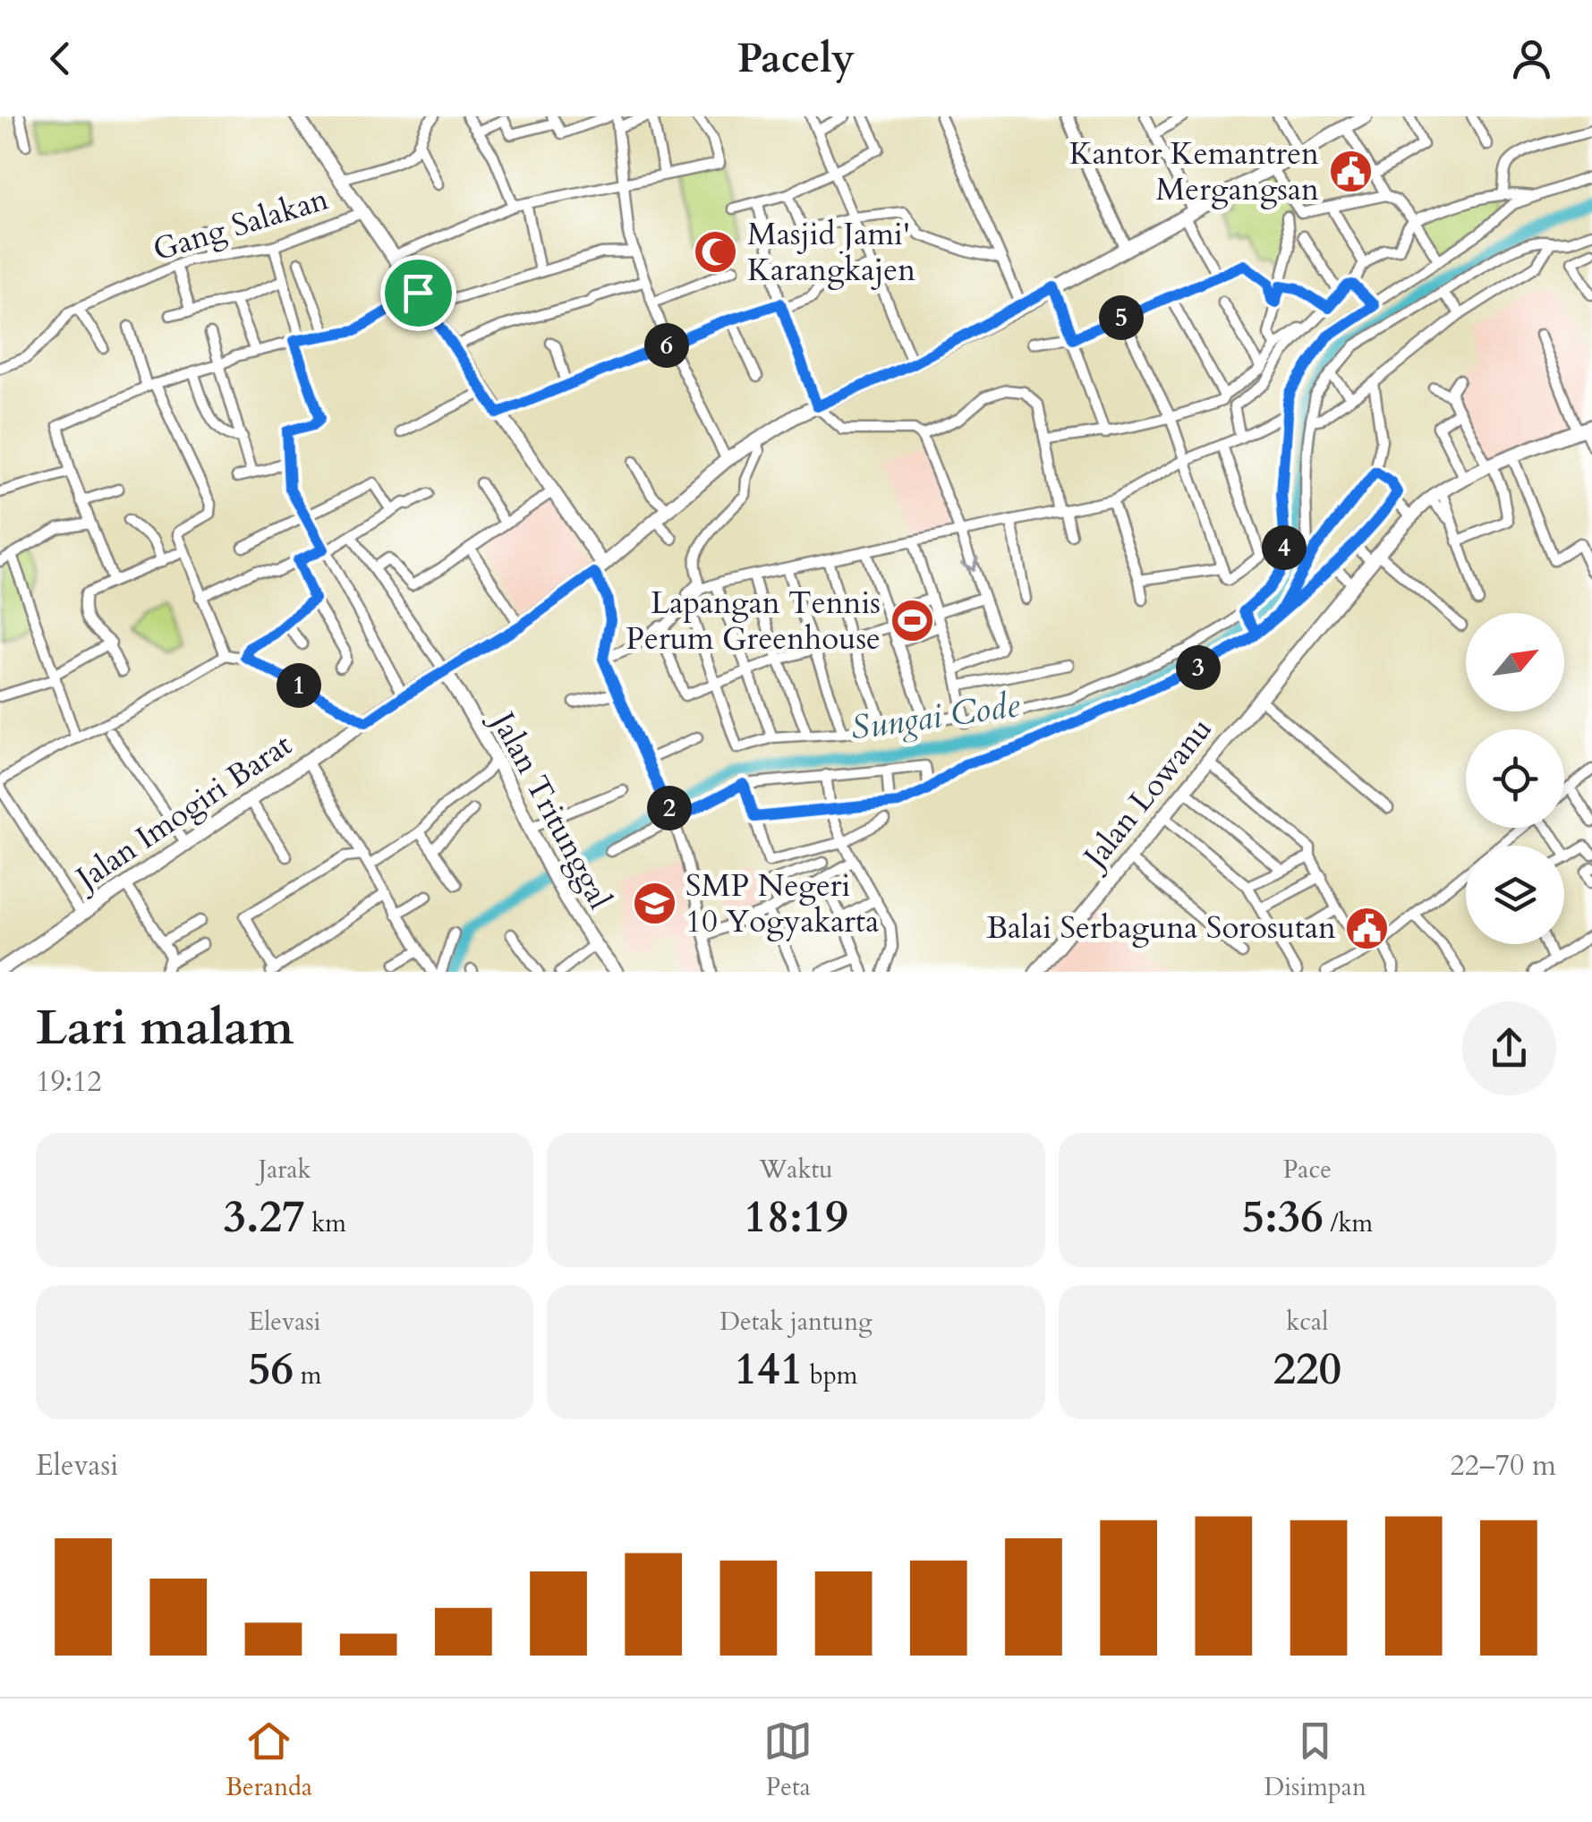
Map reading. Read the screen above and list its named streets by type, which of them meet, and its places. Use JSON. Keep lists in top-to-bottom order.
{
  "streets": {
    "main road": ["Jalan Lowanu", "Jalan Tritunggal", "Jalan Imogiri Barat"],
    "street": ["Gang Salakan"]
  },
  "crossings": [
    ["Jalan Tritunggal", "Jalan Imogiri Barat"]
  ],
  "water": ["Sungai Code"],
  "places": {
    "public building": ["Kantor Kemantren Mergangsan", "Balai Serbaguna Sorosutan"],
    "mosque": ["Masjid Jami' Karangkajen"],
    "sports": ["Lapangan Tennis Perum Greenhouse"],
    "school or university": ["SMP Negeri 10 Yogyakarta"]
  },
  "north": "top right",
  "page": {
    "header": "Pacely",
    "pins": [
      "5",
      "6",
      "4",
      "3",
      "1",
      "2"
    ],
    "heading": ["Lari malam", "19:12"],
    "stats": [
      ["Jarak", "3.27 km"],
      ["Waktu", "18:19"],
      ["Pace", "5:36 /km"],
      ["Elevasi", "56 m"],
      ["Detak jantung", "141 bpm"],
      ["kcal", "220"]
    ],
    "chart": ["Elevasi", "22–70 m"],
    "tabs": ["Beranda", "Peta", "Disimpan"]
  }
}
